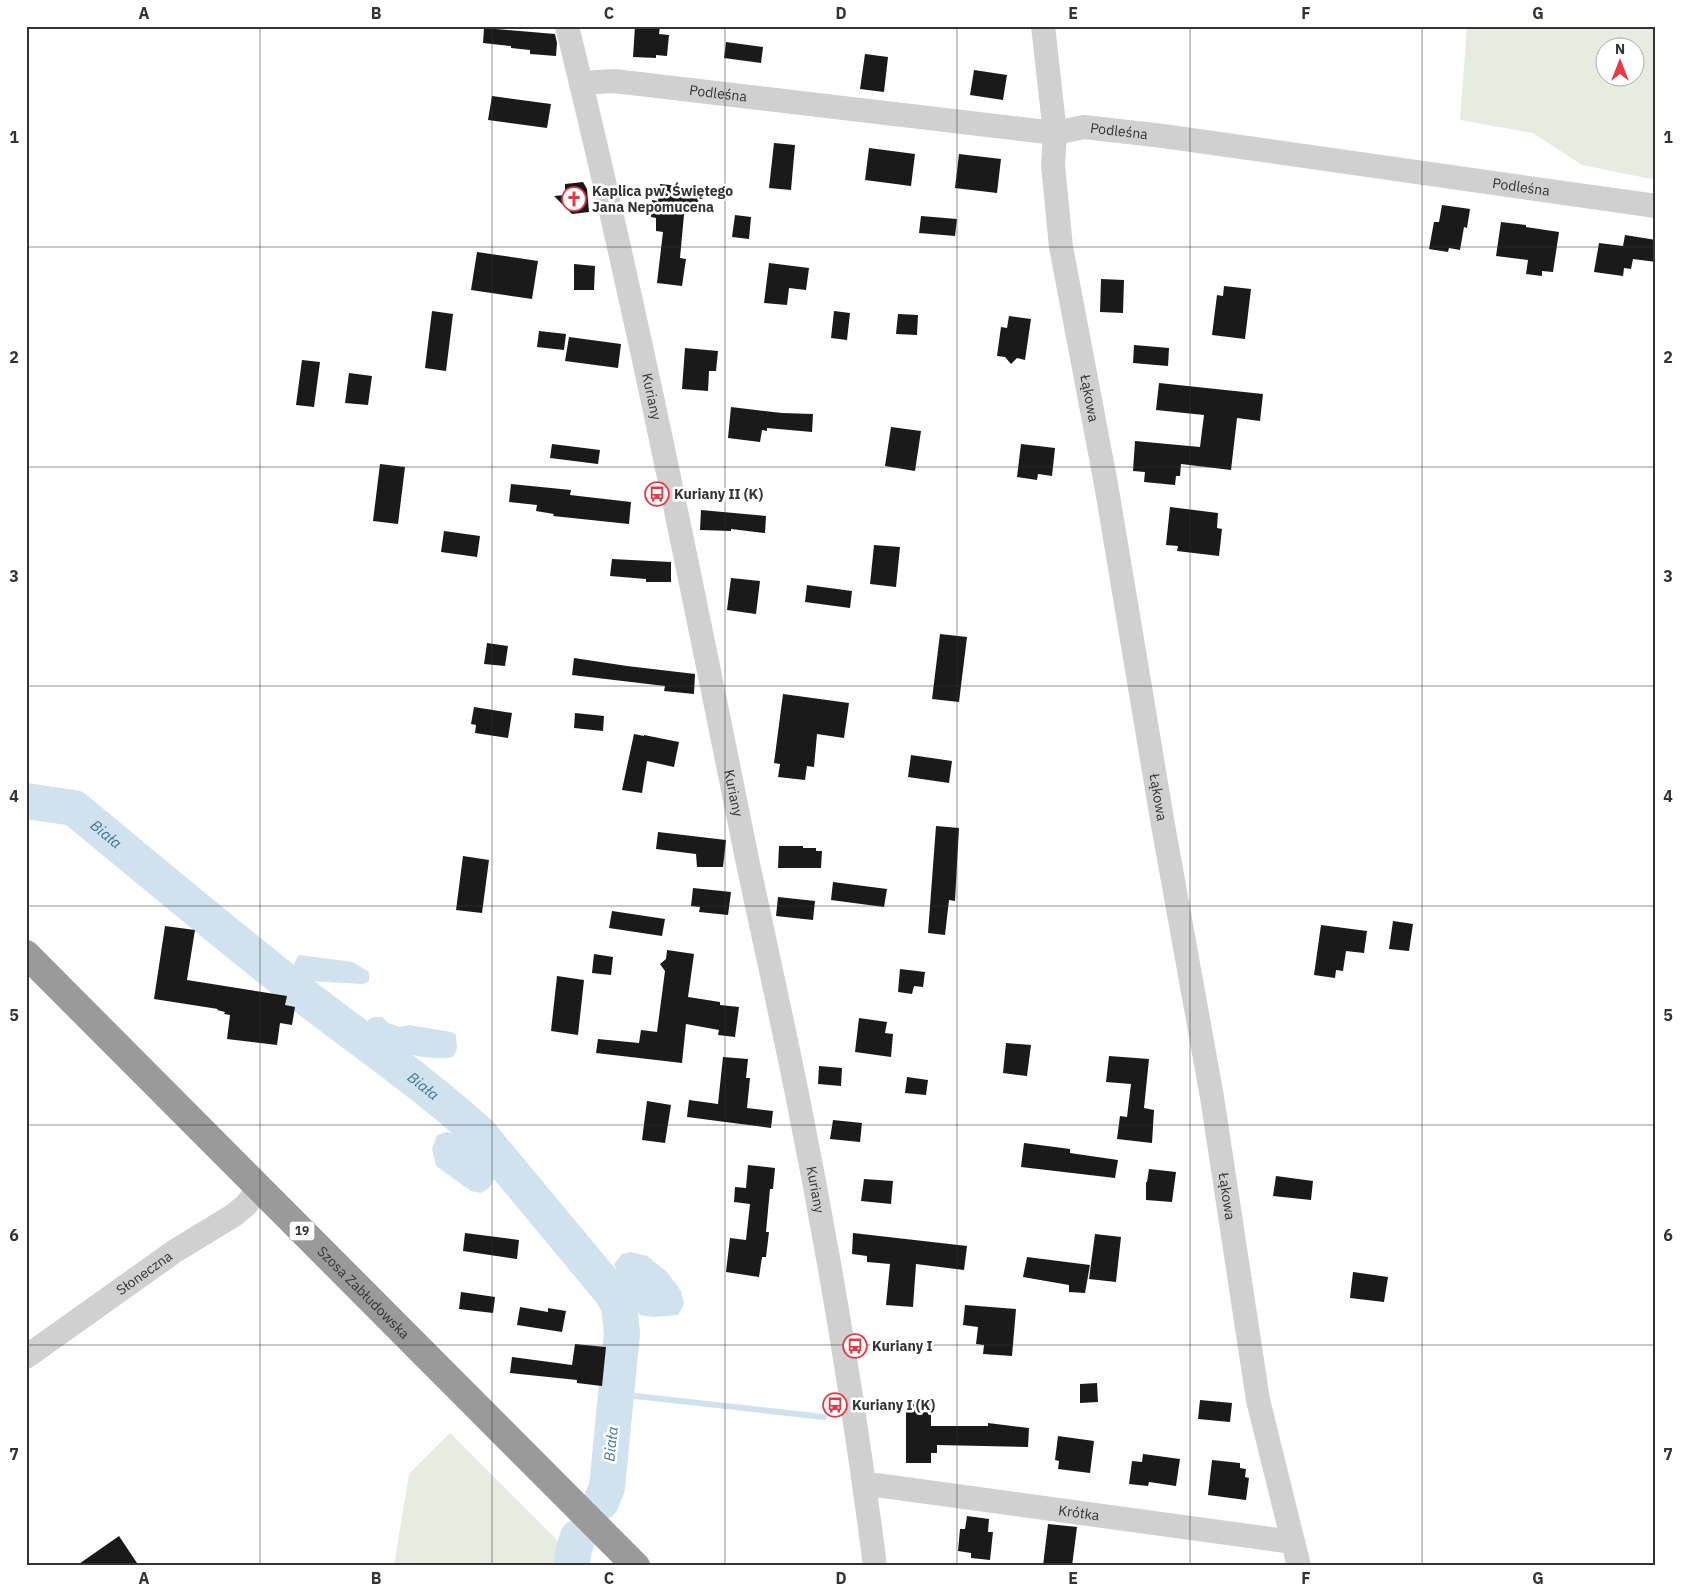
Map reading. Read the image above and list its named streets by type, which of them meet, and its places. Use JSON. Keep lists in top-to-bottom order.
{
  "streets": {
    "highway": ["19", "Szosa Zabłudowska"],
    "street": [
      "Podleśna",
      "Kuriany",
      "Łąkowa",
      "Słoneczna",
      "Krótka"
    ]
  },
  "crossings": [
    ["Podleśna", "Kuriany"],
    ["Podleśna", "Łąkowa"],
    ["Kuriany", "Krótka"],
    ["Łąkowa", "Krótka"],
    ["Słoneczna", "Szosa Zabłudowska"]
  ],
  "water": ["Biała"],
  "places": {
    "church": ["Kaplica pw. Świętego Jana Nepomucena"],
    "bus stop": ["Kuriany II (K)", "Kuriany I", "Kuriany I (K)"]
  },
  "north": "top",
  "grid": {
    "columns": [
      "A",
      "B",
      "C",
      "D",
      "E",
      "F",
      "G"
    ],
    "rows": [
      "1",
      "2",
      "3",
      "4",
      "5",
      "6",
      "7"
    ]
  }
}
